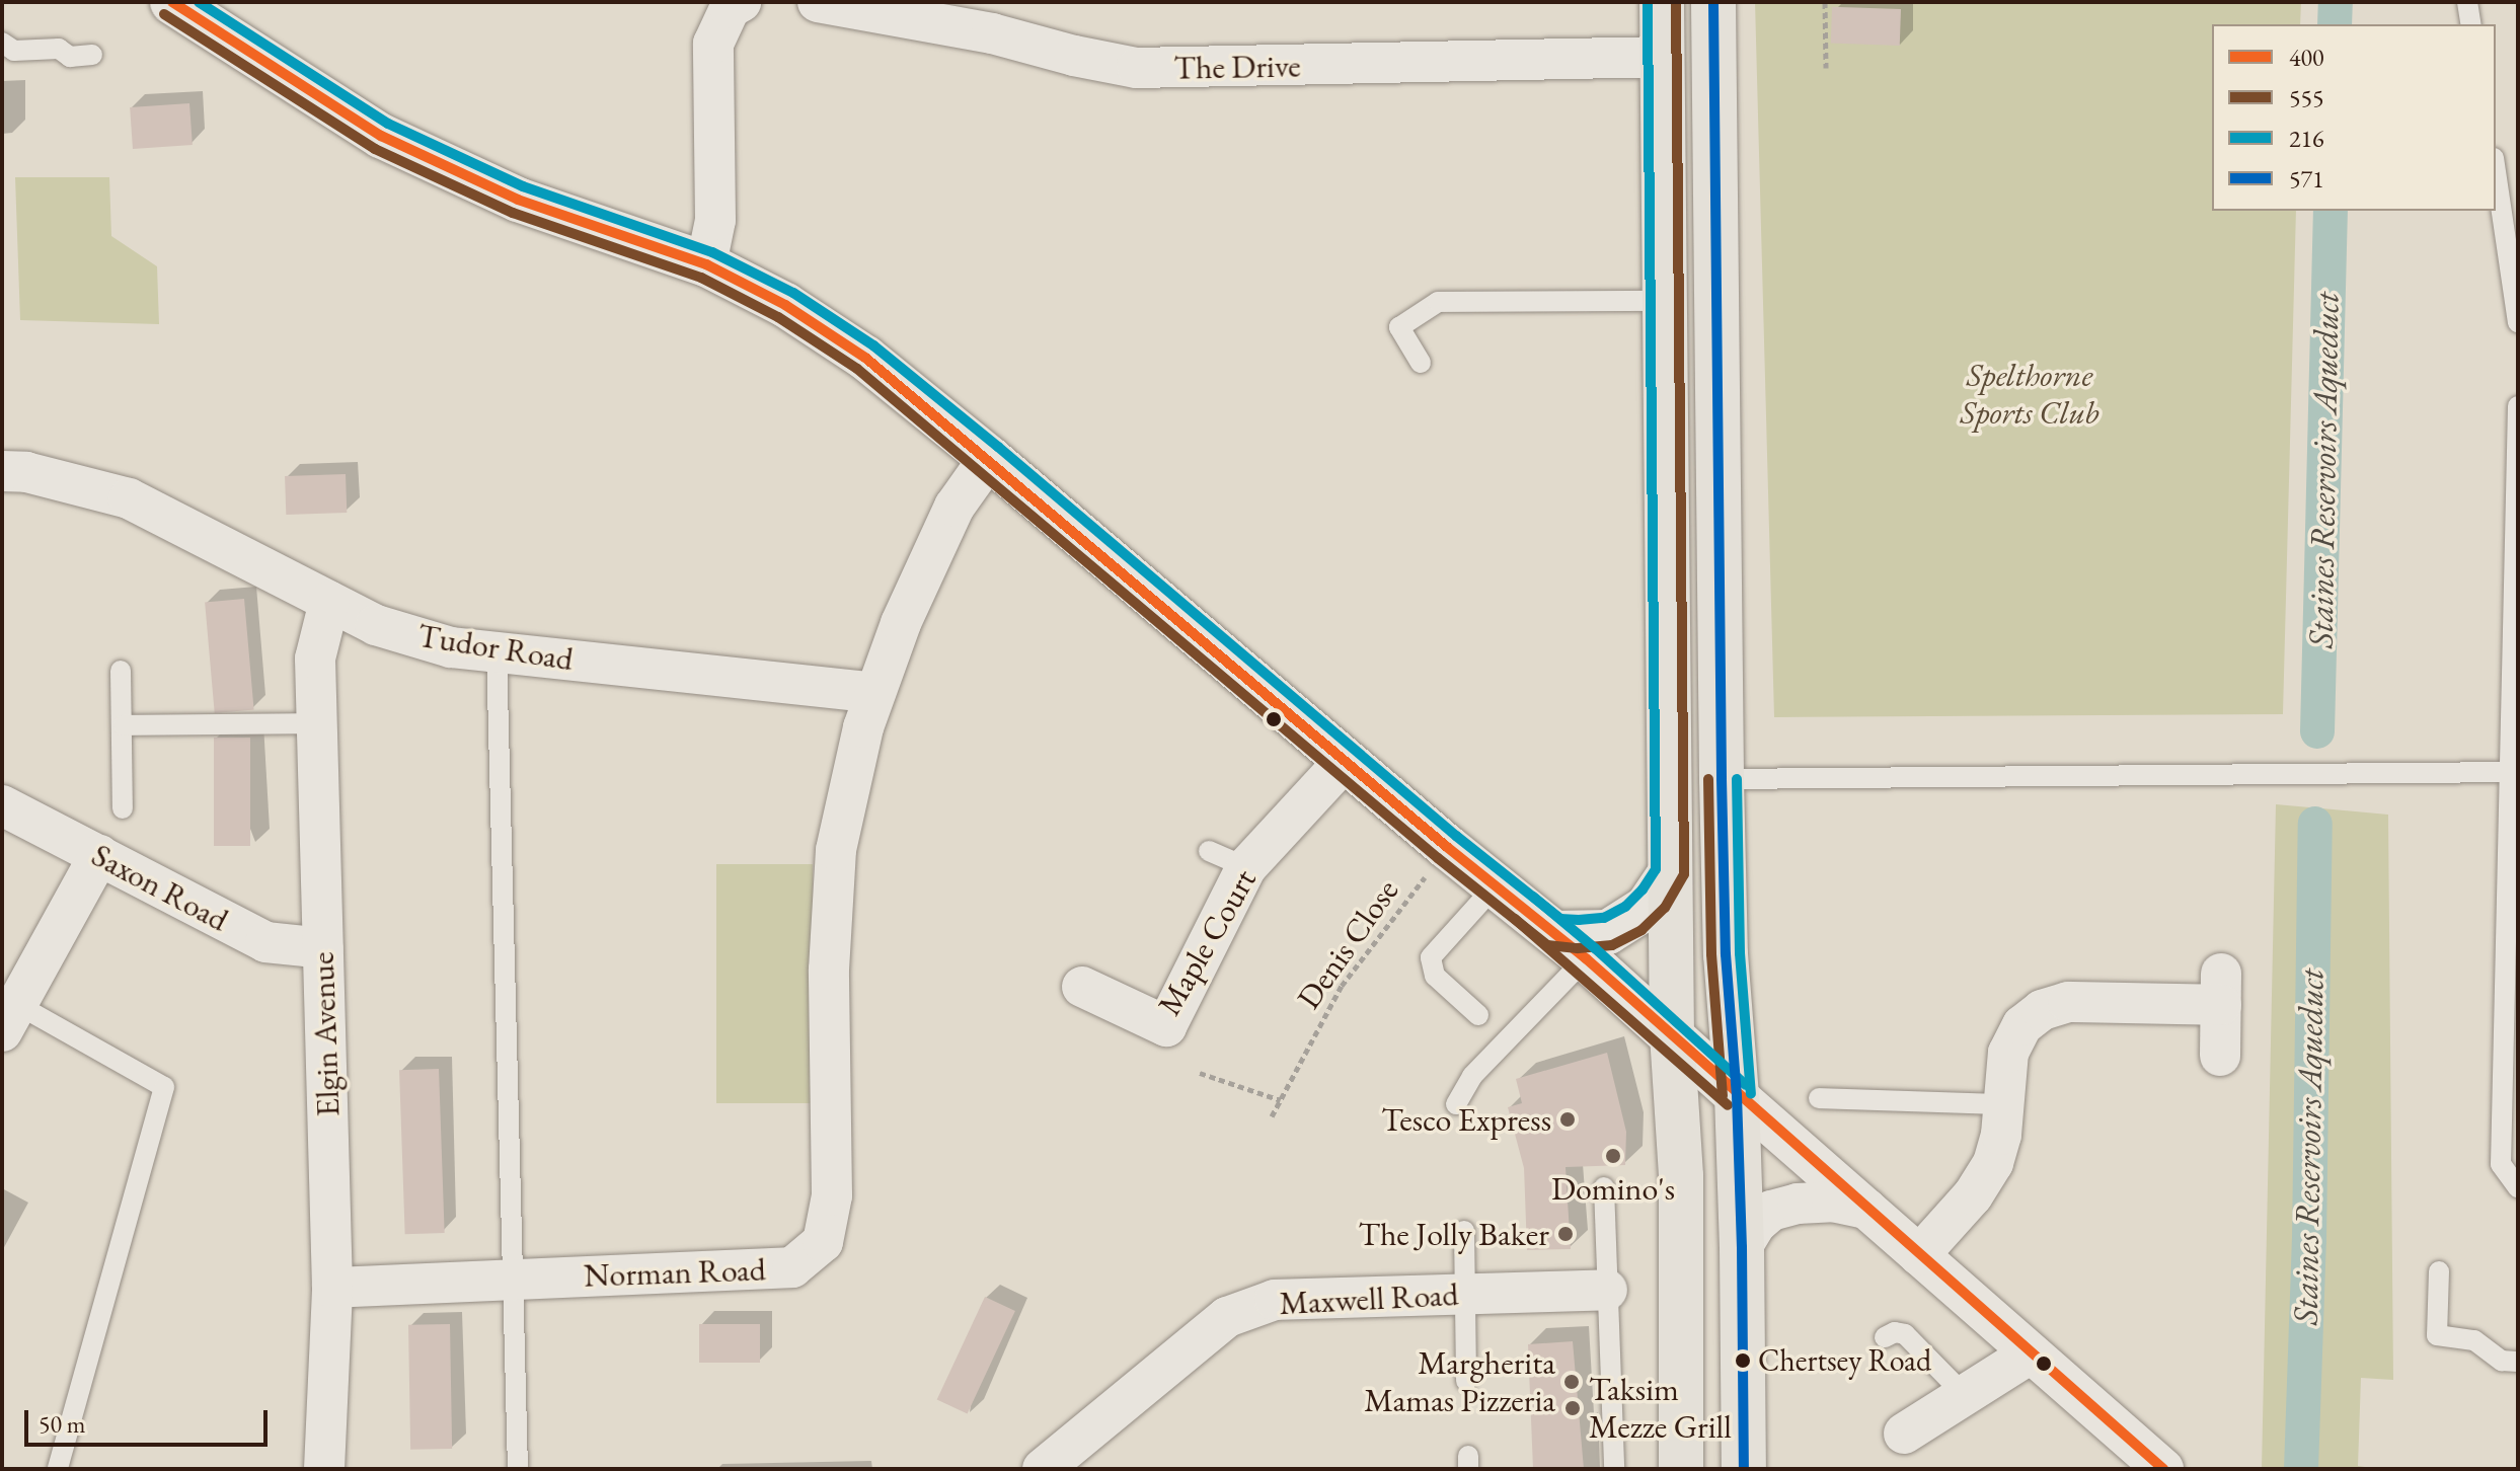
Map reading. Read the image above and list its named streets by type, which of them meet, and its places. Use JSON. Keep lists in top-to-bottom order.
{
  "streets": {
    "street": [
      "The Drive",
      "Tudor Road",
      "Saxon Road",
      "Maple Court",
      "Elgin Avenue",
      "Norman Road",
      "Maxwell Road"
    ],
    "path": ["Denis Close"]
  },
  "crossings": [
    ["Tudor Road", "Elgin Avenue"],
    ["Tudor Road", "Norman Road"],
    ["Saxon Road", "Elgin Avenue"],
    ["Elgin Avenue", "Norman Road"]
  ],
  "water": ["Staines Reservoirs Aqueduct"],
  "parks": ["Spelthorne Sports Club"],
  "places": [
    "Tesco Express",
    "Domino's",
    "The Jolly Baker",
    "Chertsey Road",
    "Margherita Mamas Pizzeria",
    "Taksim Mezze Grill"
  ],
  "lines": [
    "transit line 400",
    "transit line 555",
    "transit line 216",
    "transit line 571"
  ],
  "legend": [
    "400",
    "555",
    "216",
    "571"
  ],
  "scale_bar": "50 m"
}
